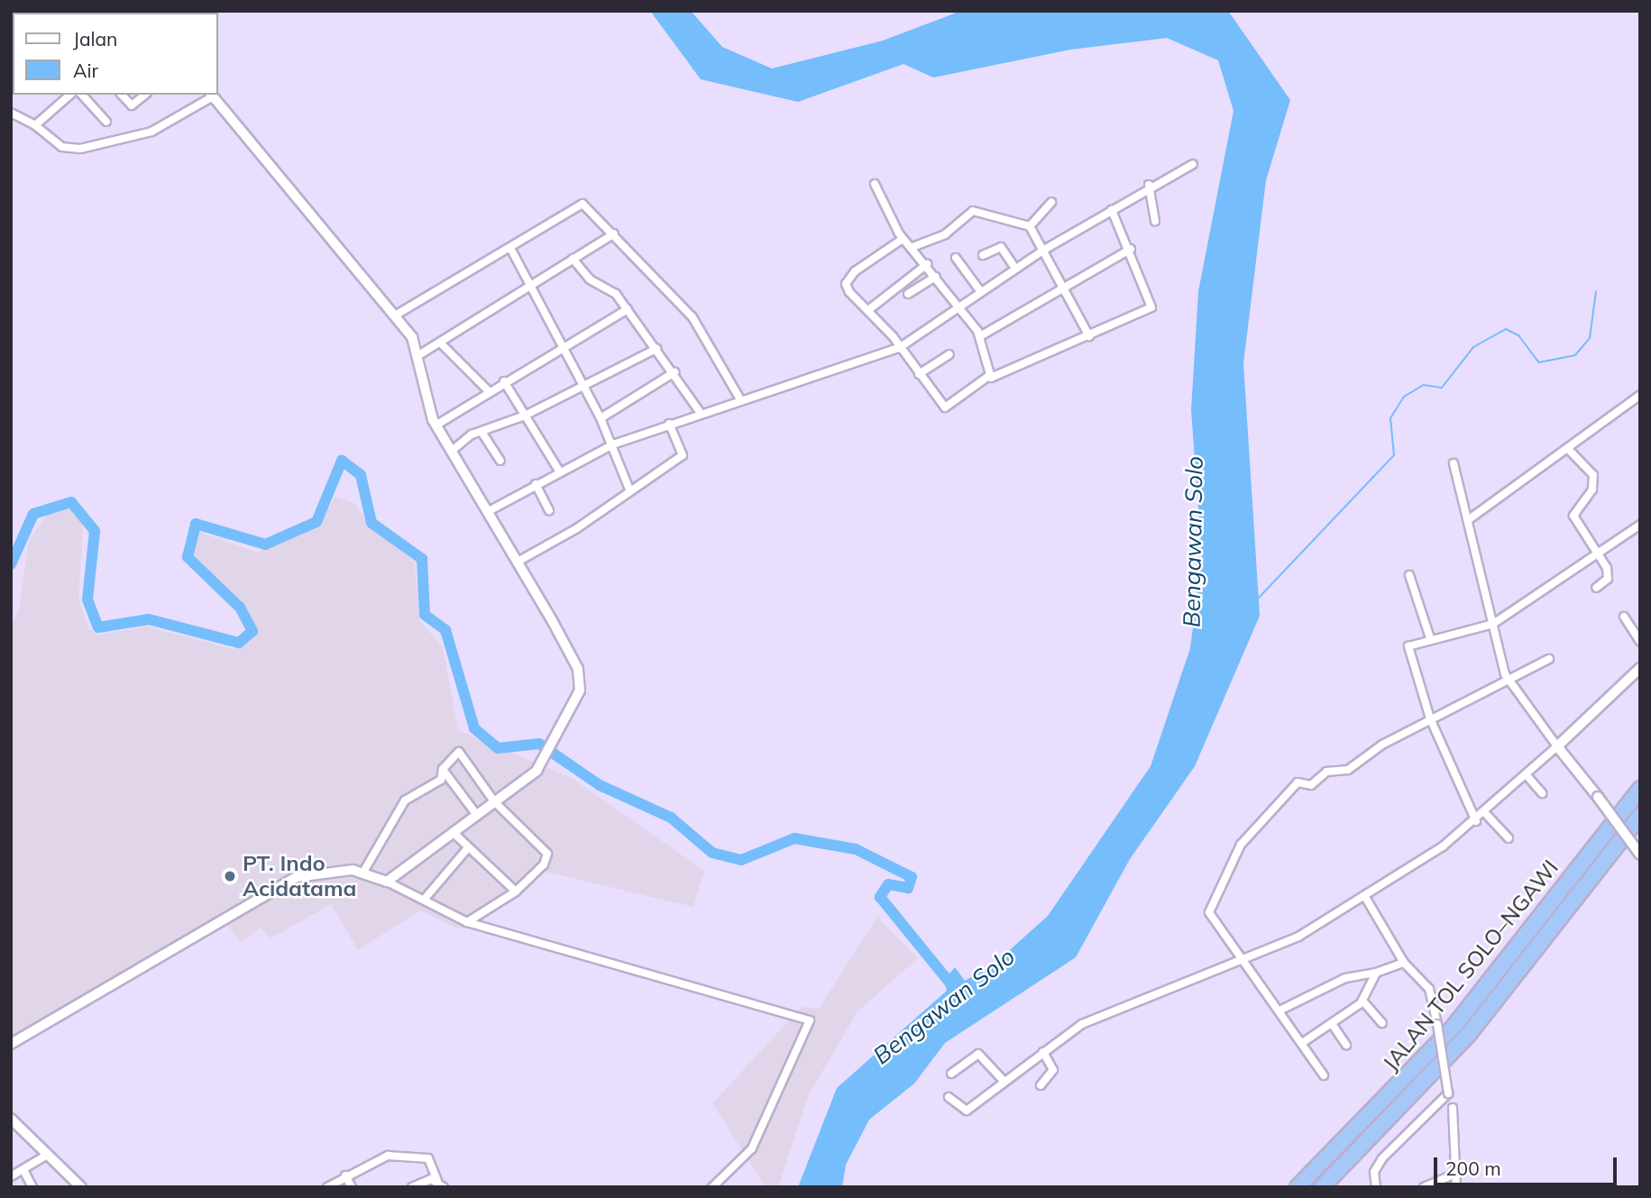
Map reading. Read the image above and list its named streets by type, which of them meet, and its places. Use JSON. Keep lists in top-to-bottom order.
{
  "streets": {
    "highway": ["JALAN TOL SOLO–NGAWI"]
  },
  "water": ["Bengawan Solo"],
  "places": ["PT. Indo Acidatama"],
  "legend": ["Jalan", "Air"],
  "scale_bar": "200 m"
}
